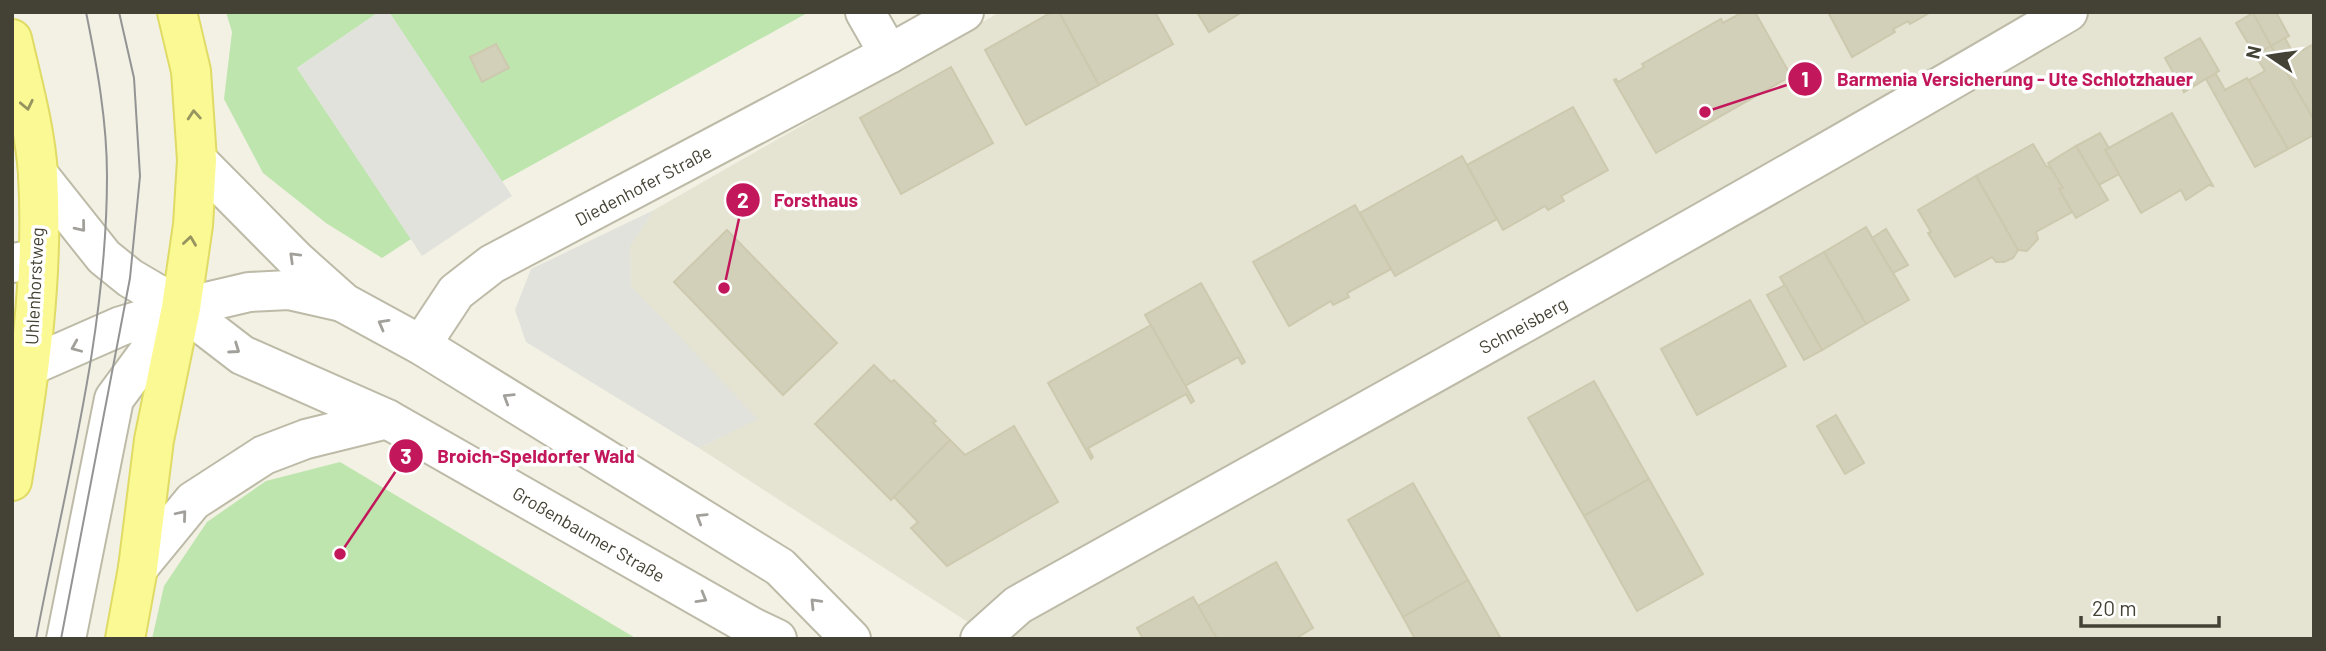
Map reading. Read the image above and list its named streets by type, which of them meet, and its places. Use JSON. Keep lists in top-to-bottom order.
{
  "streets": {
    "main road": ["Uhlenhorstweg"],
    "street": ["Diedenhofer Straße", "Schneisberg", "Großenbaumer Straße"]
  },
  "crossings": [
    ["Uhlenhorstweg", "Großenbaumer Straße"]
  ],
  "places": ["Barmenia Versicherung - Ute Schlotzhauer", "Forsthaus", "Broich-Speldorfer Wald"],
  "scale_bar": "20 m",
  "north": "left"
}
